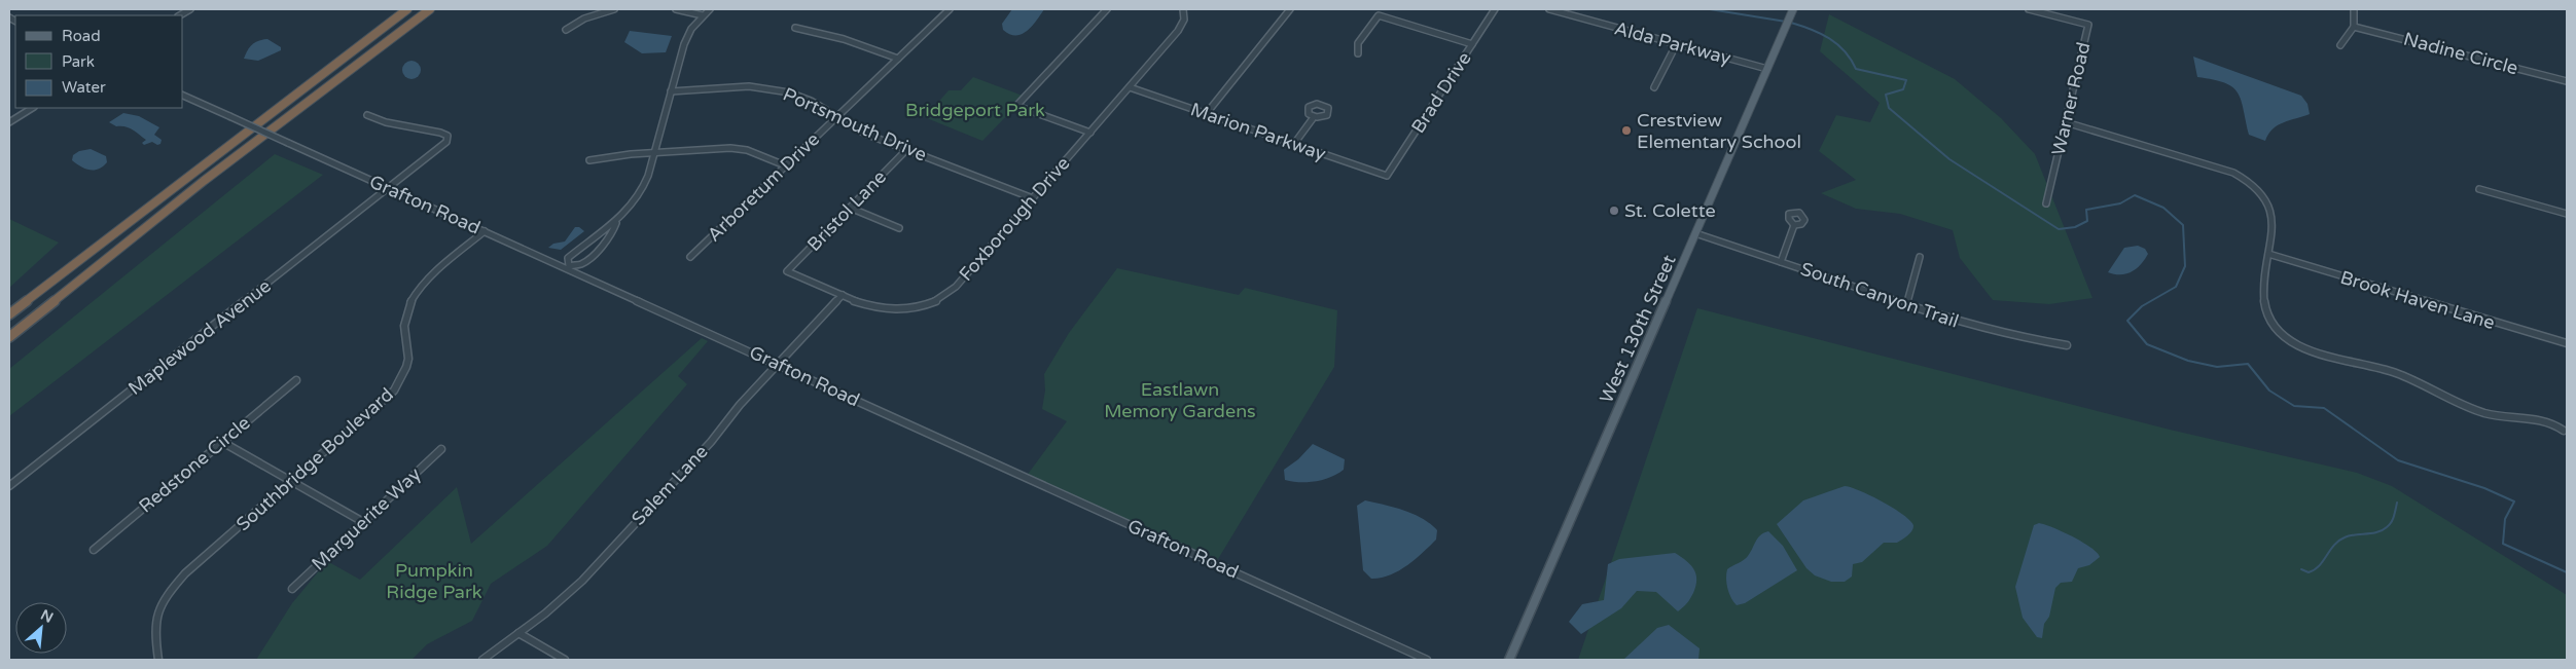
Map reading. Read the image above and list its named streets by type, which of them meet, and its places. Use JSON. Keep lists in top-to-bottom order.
{
  "streets": {
    "main road": ["West 130th Street"],
    "street": [
      "Alda Parkway",
      "Nadine Circle",
      "Brad Drive",
      "Warner Road",
      "Portsmouth Drive",
      "Marion Parkway",
      "Arboretum Drive",
      "Grafton Road",
      "Bristol Lane",
      "Foxborough Drive",
      "South Canyon Trail",
      "Brook Haven Lane",
      "Maplewood Avenue",
      "Southbridge Boulevard",
      "Redstone Circle",
      "Salem Lane",
      "Marguerite Way"
    ]
  },
  "crossings": [
    ["Alda Parkway", "West 130th Street"],
    ["Brad Drive", "Marion Parkway"],
    ["Portsmouth Drive", "Arboretum Drive"],
    ["Portsmouth Drive", "Bristol Lane"],
    ["Portsmouth Drive", "Foxborough Drive"],
    ["Marion Parkway", "Foxborough Drive"],
    ["Grafton Road", "Maplewood Avenue"],
    ["Grafton Road", "Southbridge Boulevard"],
    ["Grafton Road", "Salem Lane"],
    ["Bristol Lane", "Foxborough Drive"],
    ["Foxborough Drive", "Salem Lane"],
    ["South Canyon Trail", "West 130th Street"]
  ],
  "parks": ["Bridgeport Park", "Eastlawn Memory Gardens", "Pumpkin Ridge Park"],
  "places": ["Crestview Elementary School", "St. Colette"],
  "legend": ["Road", "Park", "Water"],
  "north": "top right"
}
